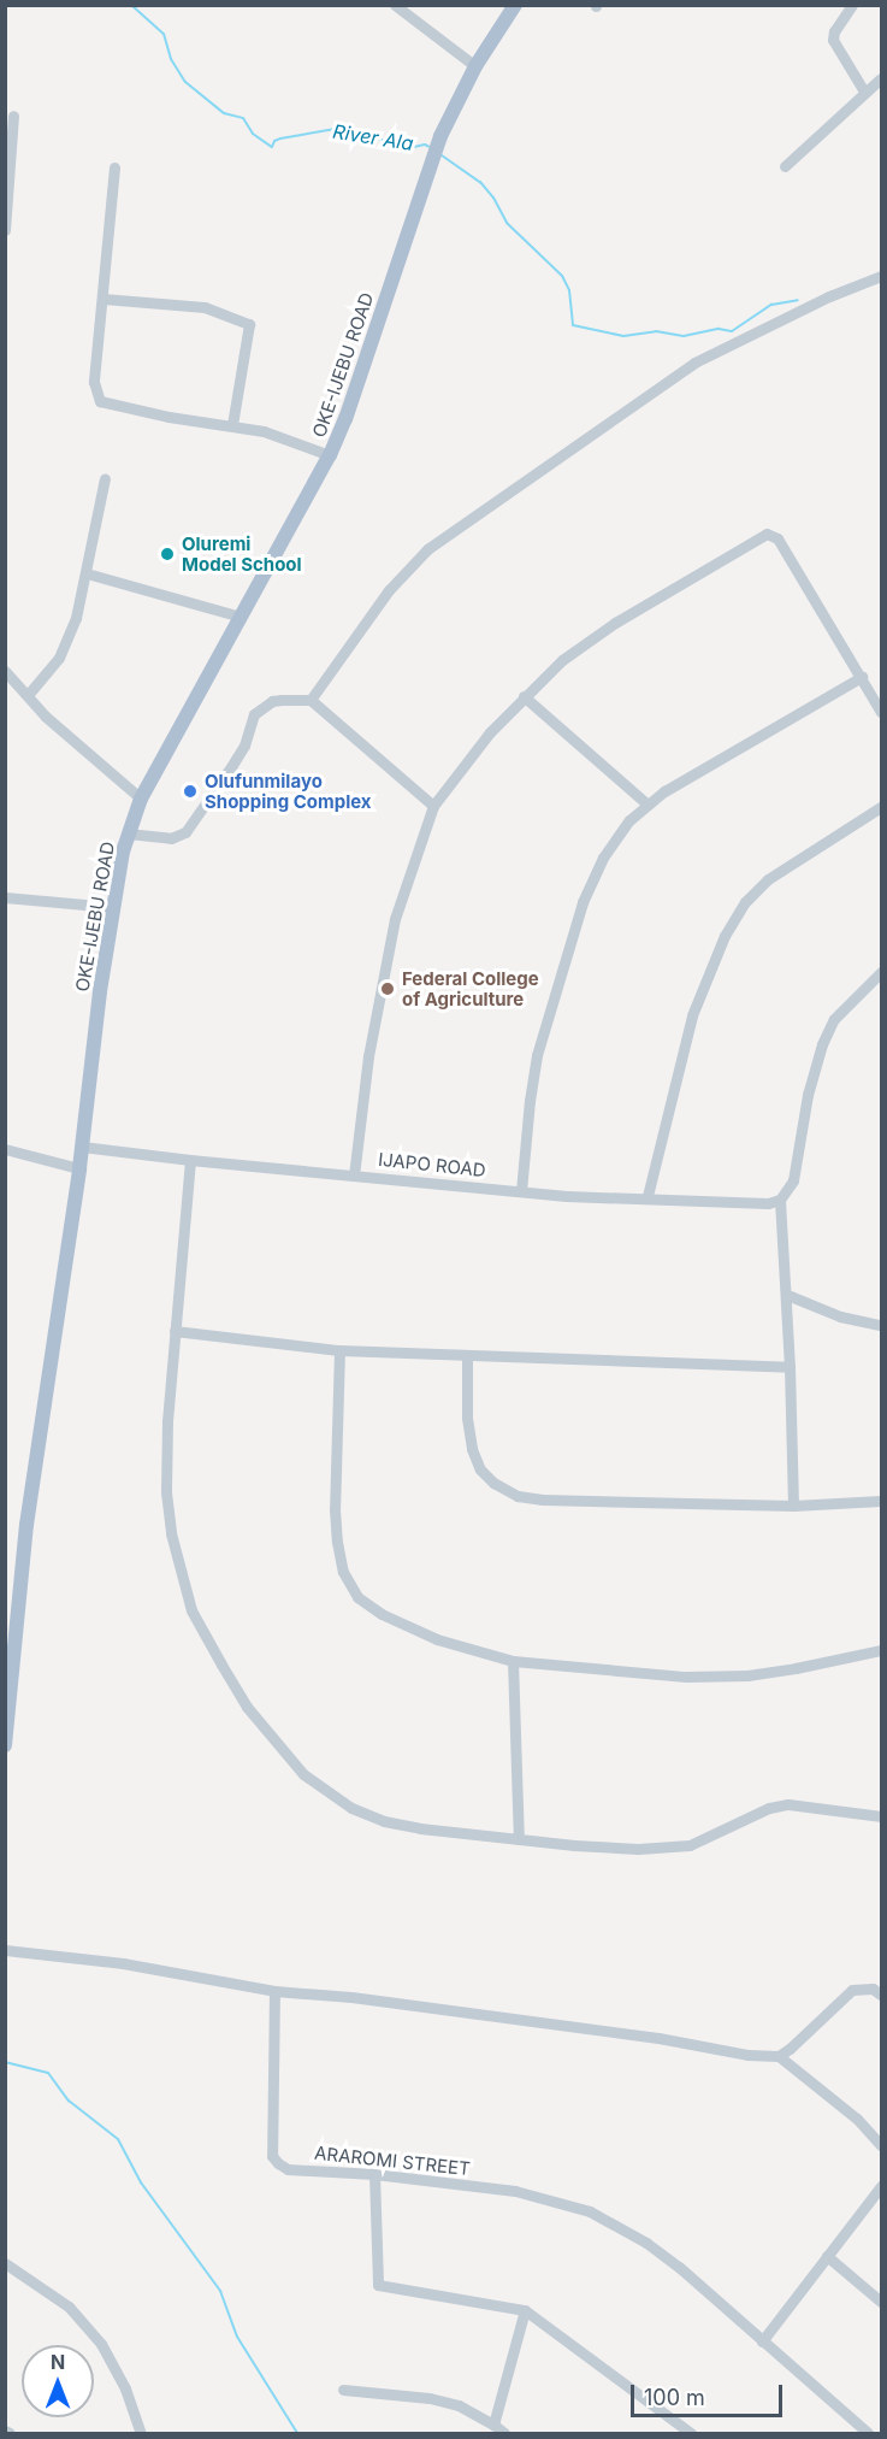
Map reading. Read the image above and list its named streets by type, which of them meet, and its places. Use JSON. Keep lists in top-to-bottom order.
{
  "streets": {
    "main road": ["OKE-IJEBU ROAD"],
    "street": ["IJAPO ROAD", "ARAROMI STREET"]
  },
  "crossings": [
    ["OKE-IJEBU ROAD", "IJAPO ROAD"]
  ],
  "water": ["River Ala"],
  "places": ["Oluremi Model School", "Olufunmilayo Shopping Complex", "Federal College of Agriculture"],
  "scale_bar": "100 m",
  "north": "top"
}
